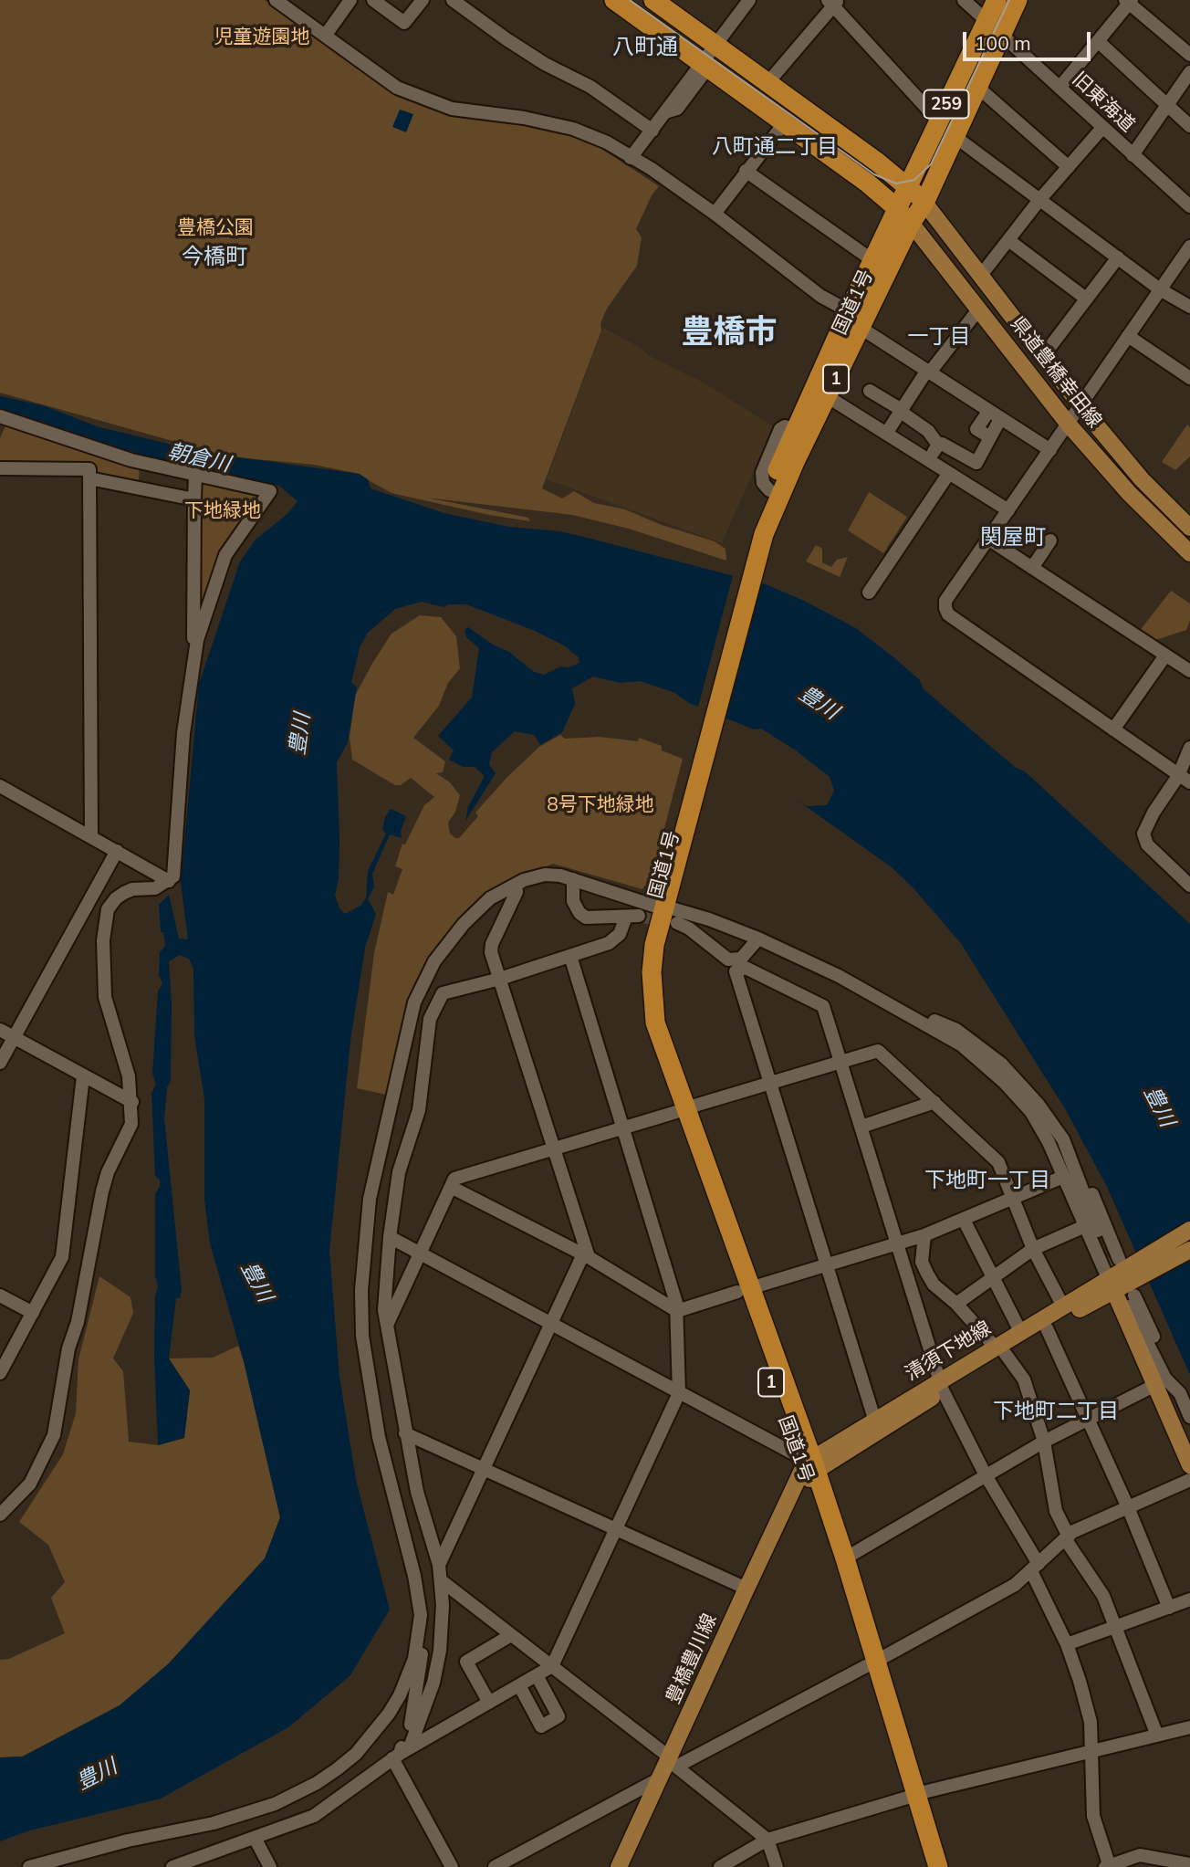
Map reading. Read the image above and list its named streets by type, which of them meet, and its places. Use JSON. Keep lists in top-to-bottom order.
{
  "streets": {
    "highway": ["259", "国道1号", "1"],
    "main road": ["県道豊橋幸田線", "清須下地線", "豊橋豊川線"],
    "street": ["旧東海道"]
  },
  "crossings": [
    ["旧東海道", "259"],
    ["259", "国道1号"],
    ["259", "県道豊橋幸田線"],
    ["国道1号", "県道豊橋幸田線"],
    ["国道1号", "清須下地線"],
    ["国道1号", "豊橋豊川線"],
    ["清須下地線", "豊橋豊川線"]
  ],
  "districts": [
    "八町通",
    "八町通二丁目",
    "今橋町",
    "豊橋市",
    "一丁目",
    "関屋町",
    "下地町一丁目",
    "下地町二丁目"
  ],
  "water": ["朝倉川", "豊川"],
  "parks": [
    "児童遊園地",
    "豊橋公園",
    "下地緑地",
    "8号下地緑地"
  ],
  "scale_bar": "100 m"
}
